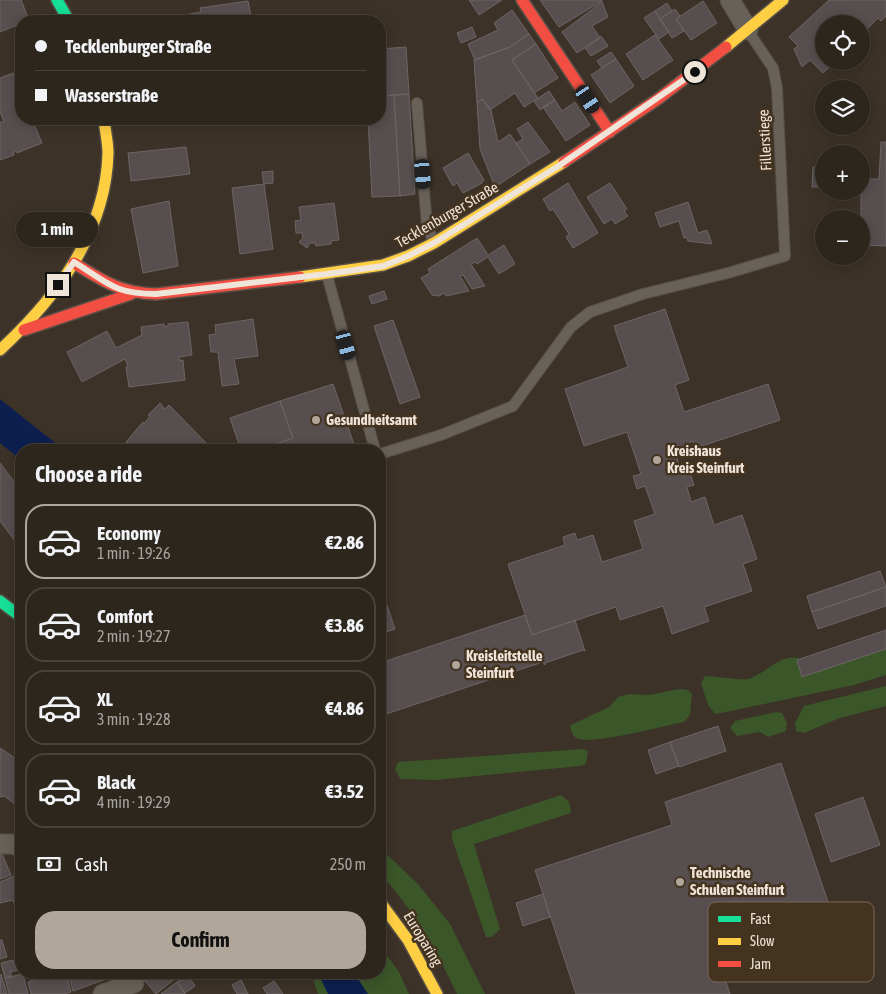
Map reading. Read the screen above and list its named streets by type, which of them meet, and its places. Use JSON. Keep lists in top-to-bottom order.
{
  "streets": {
    "main road": ["Tecklenburger Straße", "Europaring"],
    "lane": ["Fillerstiege"]
  },
  "crossings": [
    ["Fillerstiege", "Tecklenburger Straße"]
  ],
  "places": [
    "Gesundheitsamt",
    "Kreishaus Kreis Steinfurt",
    "Kreisleitstelle Steinfurt",
    "Technische Schulen Steinfurt"
  ],
  "legend": ["Fast", "Slow", "Jam"],
  "page": {
    "map_buttons": ["+", "−"],
    "banner": ["Tecklenburger Straße", "Wasserstraße"],
    "bubble": "1 min",
    "heading": "Choose a ride",
    "list": [
      {
        "name": "Economy",
        "note": "1 min · 19:26",
        "value": "€2.86"
      },
      {
        "name": "Comfort",
        "note": "2 min · 19:27",
        "value": "€3.86"
      },
      {
        "name": "XL",
        "note": "3 min · 19:28",
        "value": "€4.86"
      },
      {
        "name": "Black",
        "note": "4 min · 19:29",
        "value": "€3.52"
      }
    ],
    "pay": ["Cash", "250 m"],
    "buttons": "Confirm"
  }
}
